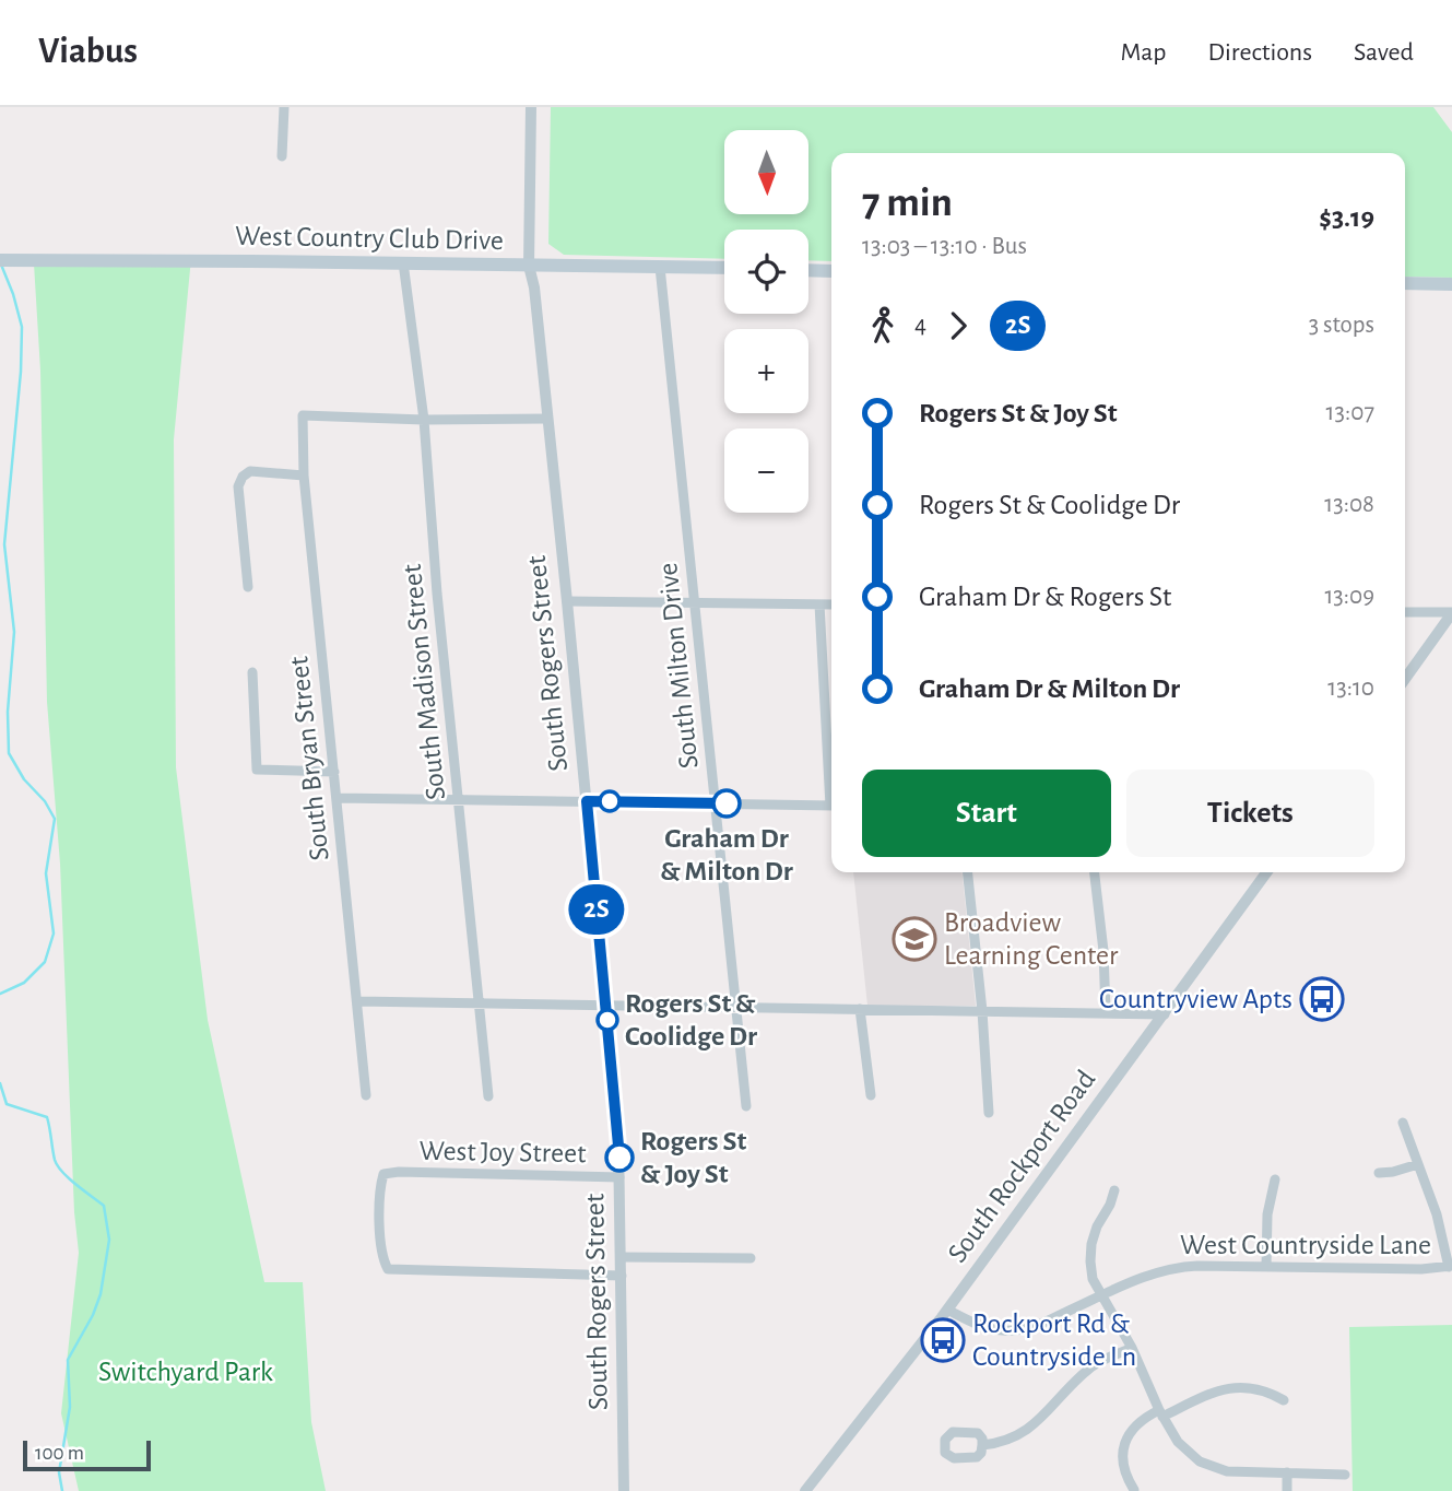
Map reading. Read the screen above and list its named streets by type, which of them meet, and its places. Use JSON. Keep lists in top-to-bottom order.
{
  "streets": {
    "main road": ["West Country Club Drive"],
    "street": [
      "South Rogers Street",
      "South Milton Drive",
      "South Madison Street",
      "South Bryan Street",
      "West Joy Street",
      "South Rockport Road",
      "West Countryside Lane"
    ]
  },
  "crossings": [
    ["West Country Club Drive", "South Rogers Street"],
    ["West Country Club Drive", "South Milton Drive"],
    ["West Country Club Drive", "South Madison Street"],
    ["South Rogers Street", "West Joy Street"],
    ["South Madison Street", "South Bryan Street"],
    ["South Rockport Road", "West Countryside Lane"]
  ],
  "parks": ["Switchyard Park"],
  "places": {
    "other": ["Graham Dr & Milton Dr", "Rogers St & Coolidge Dr", "Rogers St & Joy St"],
    "school or university": ["Broadview Learning Center"],
    "bus stop": ["Countryview Apts", "Rockport Rd & Countryside Ln"]
  },
  "lines": ["bus line 2S"],
  "scale_bar": "100 m",
  "north": "bottom",
  "page": {
    "header": "Viabus",
    "nav": ["Map", "Directions", "Saved"],
    "on_map": "2S",
    "map_buttons": ["+", "−"],
    "heading": ["7 min", "13:03 – 13:10 · Bus", "$3.19"],
    "legs": ["4", "2S", "3 stops"],
    "list": [
      {
        "name": "Rogers St & Joy St",
        "value": "13:07"
      },
      {
        "name": "Rogers St & Coolidge Dr",
        "value": "13:08"
      },
      {
        "name": "Graham Dr & Rogers St",
        "value": "13:09"
      },
      {
        "name": "Graham Dr & Milton Dr",
        "value": "13:10"
      }
    ],
    "buttons": ["Start", "Tickets"],
    "scale": "100 m"
  }
}
